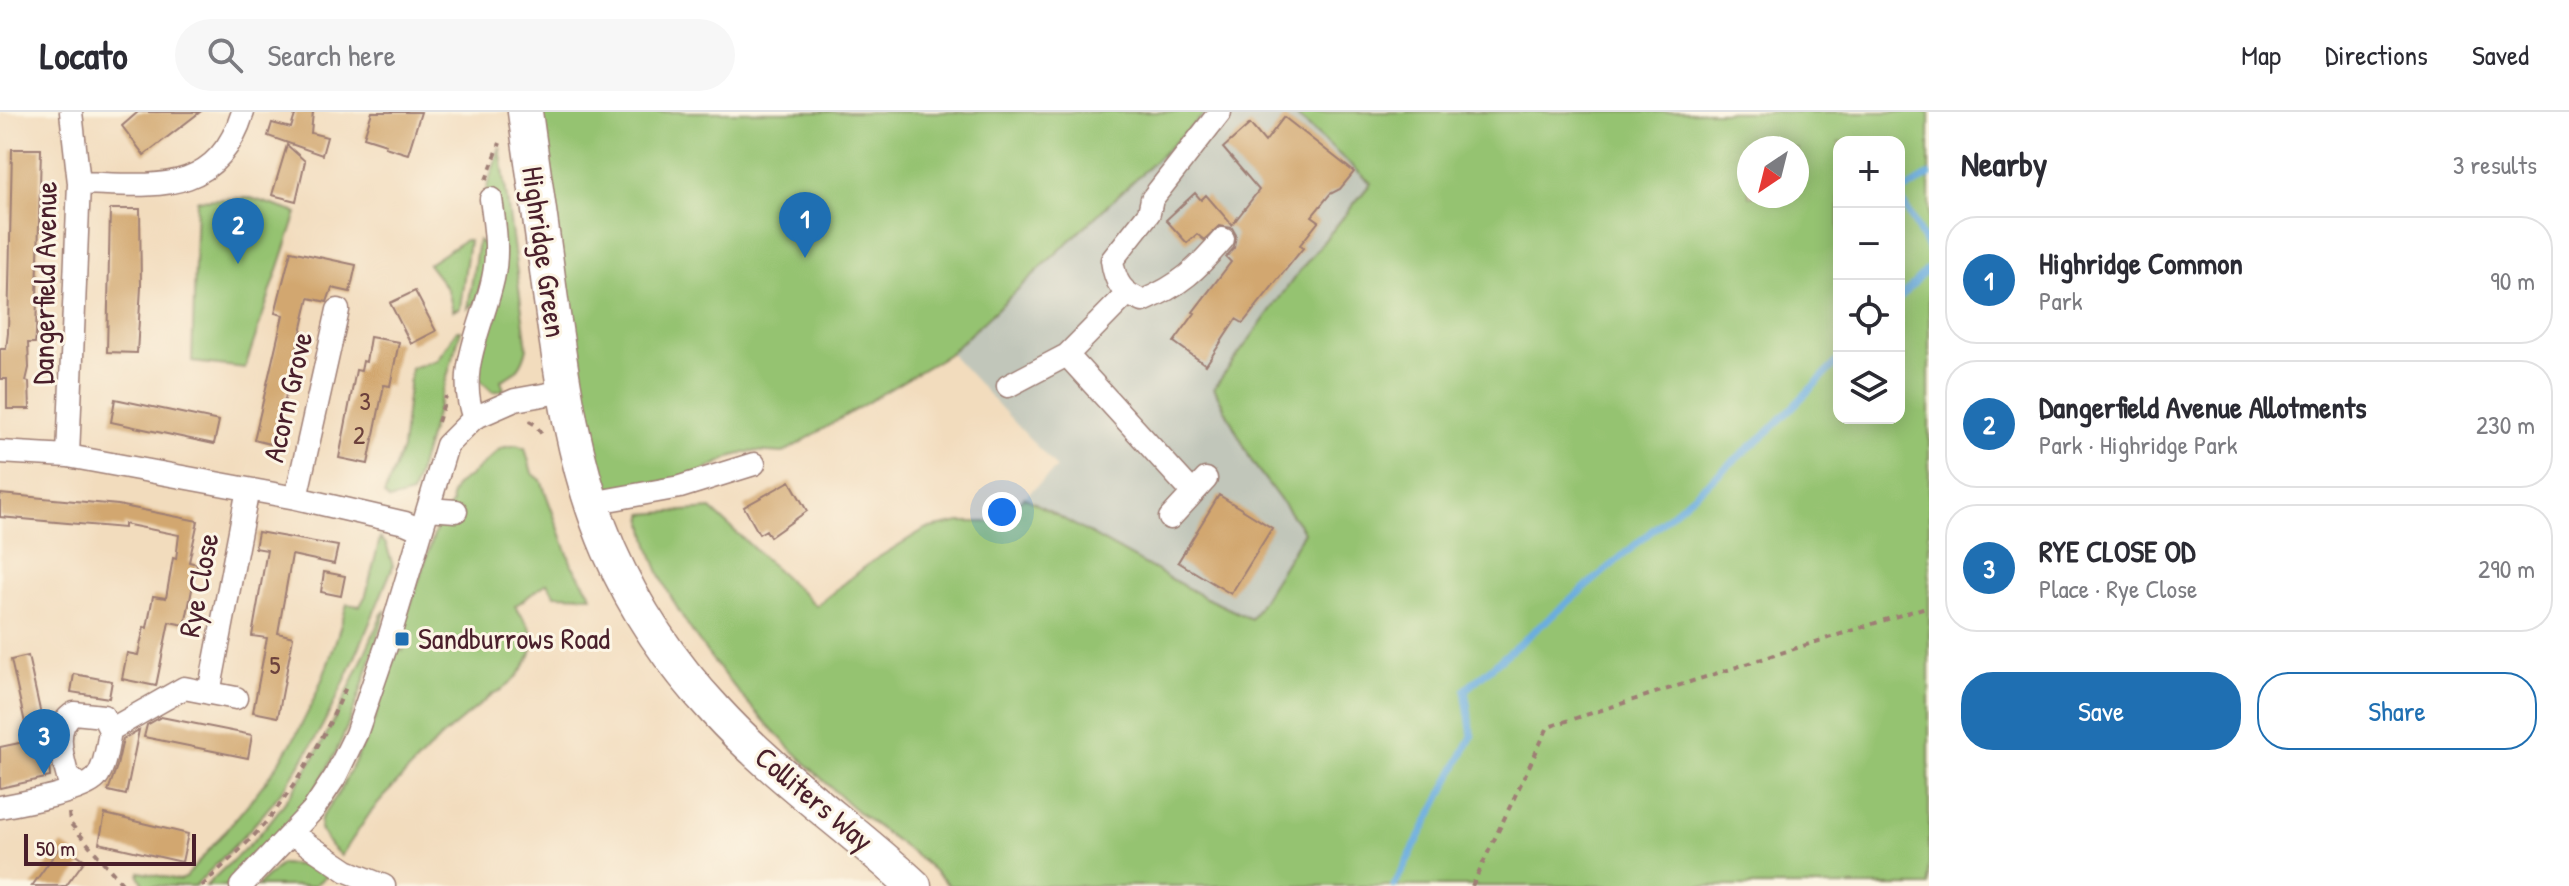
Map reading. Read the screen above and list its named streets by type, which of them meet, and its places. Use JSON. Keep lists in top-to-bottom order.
{
  "streets": {
    "highway": ["Highridge Green", "Colliters Way"],
    "street": ["Dangerfield Avenue", "Acorn Grove", "Rye Close"]
  },
  "crossings": [
    ["Highridge Green", "Colliters Way"]
  ],
  "places": {
    "transit": ["Sandburrows Road"]
  },
  "house_numbers": ["3", "2", "5"],
  "scale_bar": "50 m",
  "north": "bottom left",
  "page": {
    "header": "Locato",
    "search": "Search here",
    "nav": ["Map", "Directions", "Saved"],
    "heading": ["Nearby", "3 results"],
    "map_buttons": ["+", "−"],
    "pins": ["1", "2", "3"],
    "list": [
      {
        "mark": "1",
        "name": "Highridge Common",
        "note": "Park",
        "value": "90 m"
      },
      {
        "mark": "2",
        "name": "Dangerfield Avenue Allotments",
        "note": "Park · Highridge Park",
        "value": "230 m"
      },
      {
        "mark": "3",
        "name": "RYE CLOSE OD",
        "note": "Place · Rye Close",
        "value": "290 m"
      }
    ],
    "buttons": ["Save", "Share"],
    "scale": "50 m"
  }
}
